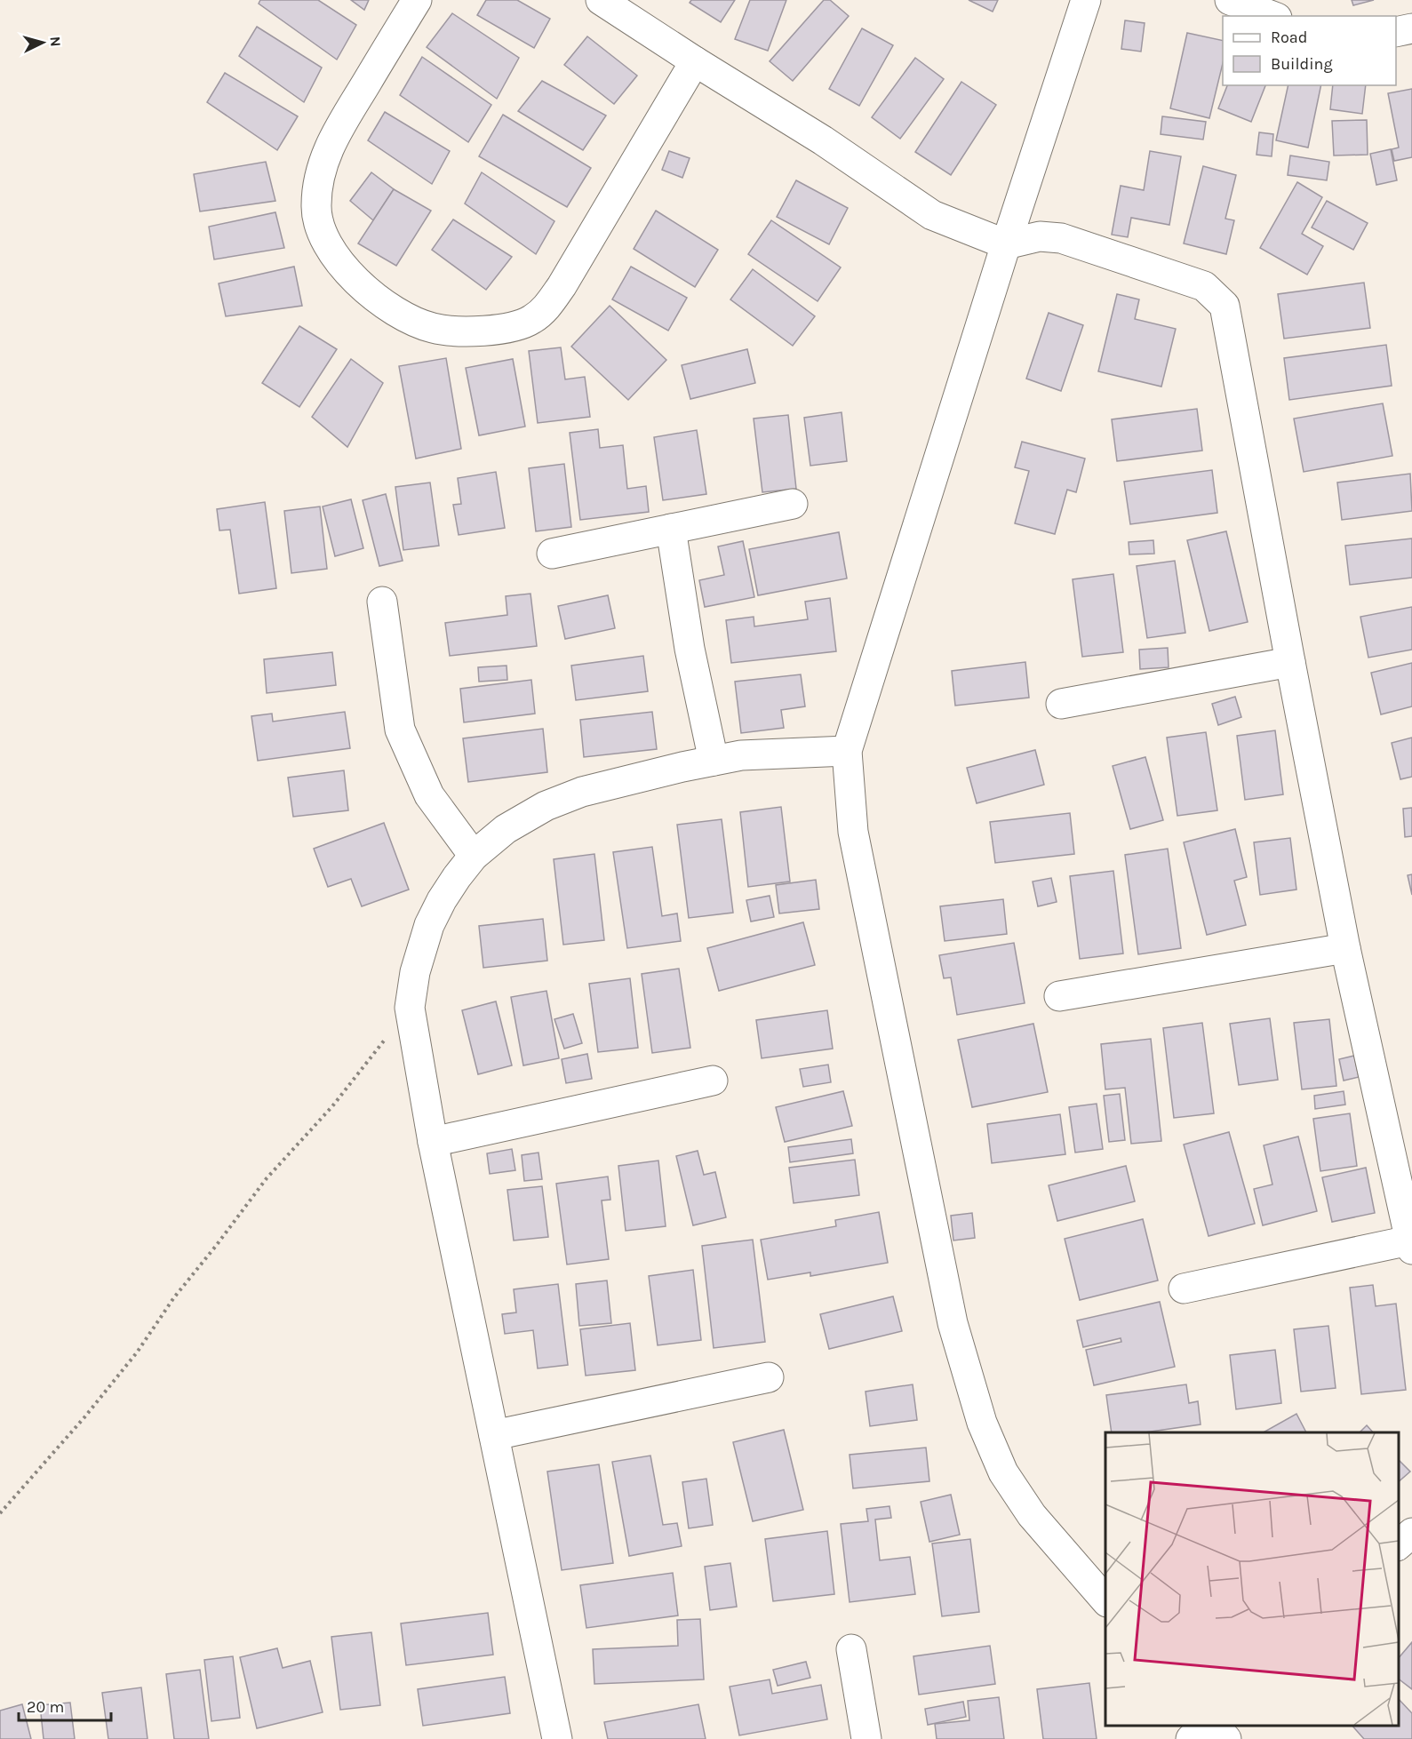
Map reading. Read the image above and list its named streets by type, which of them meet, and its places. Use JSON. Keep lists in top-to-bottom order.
{
  "legend": ["Road", "Building"],
  "scale_bar": "20 m",
  "north": "right"
}
